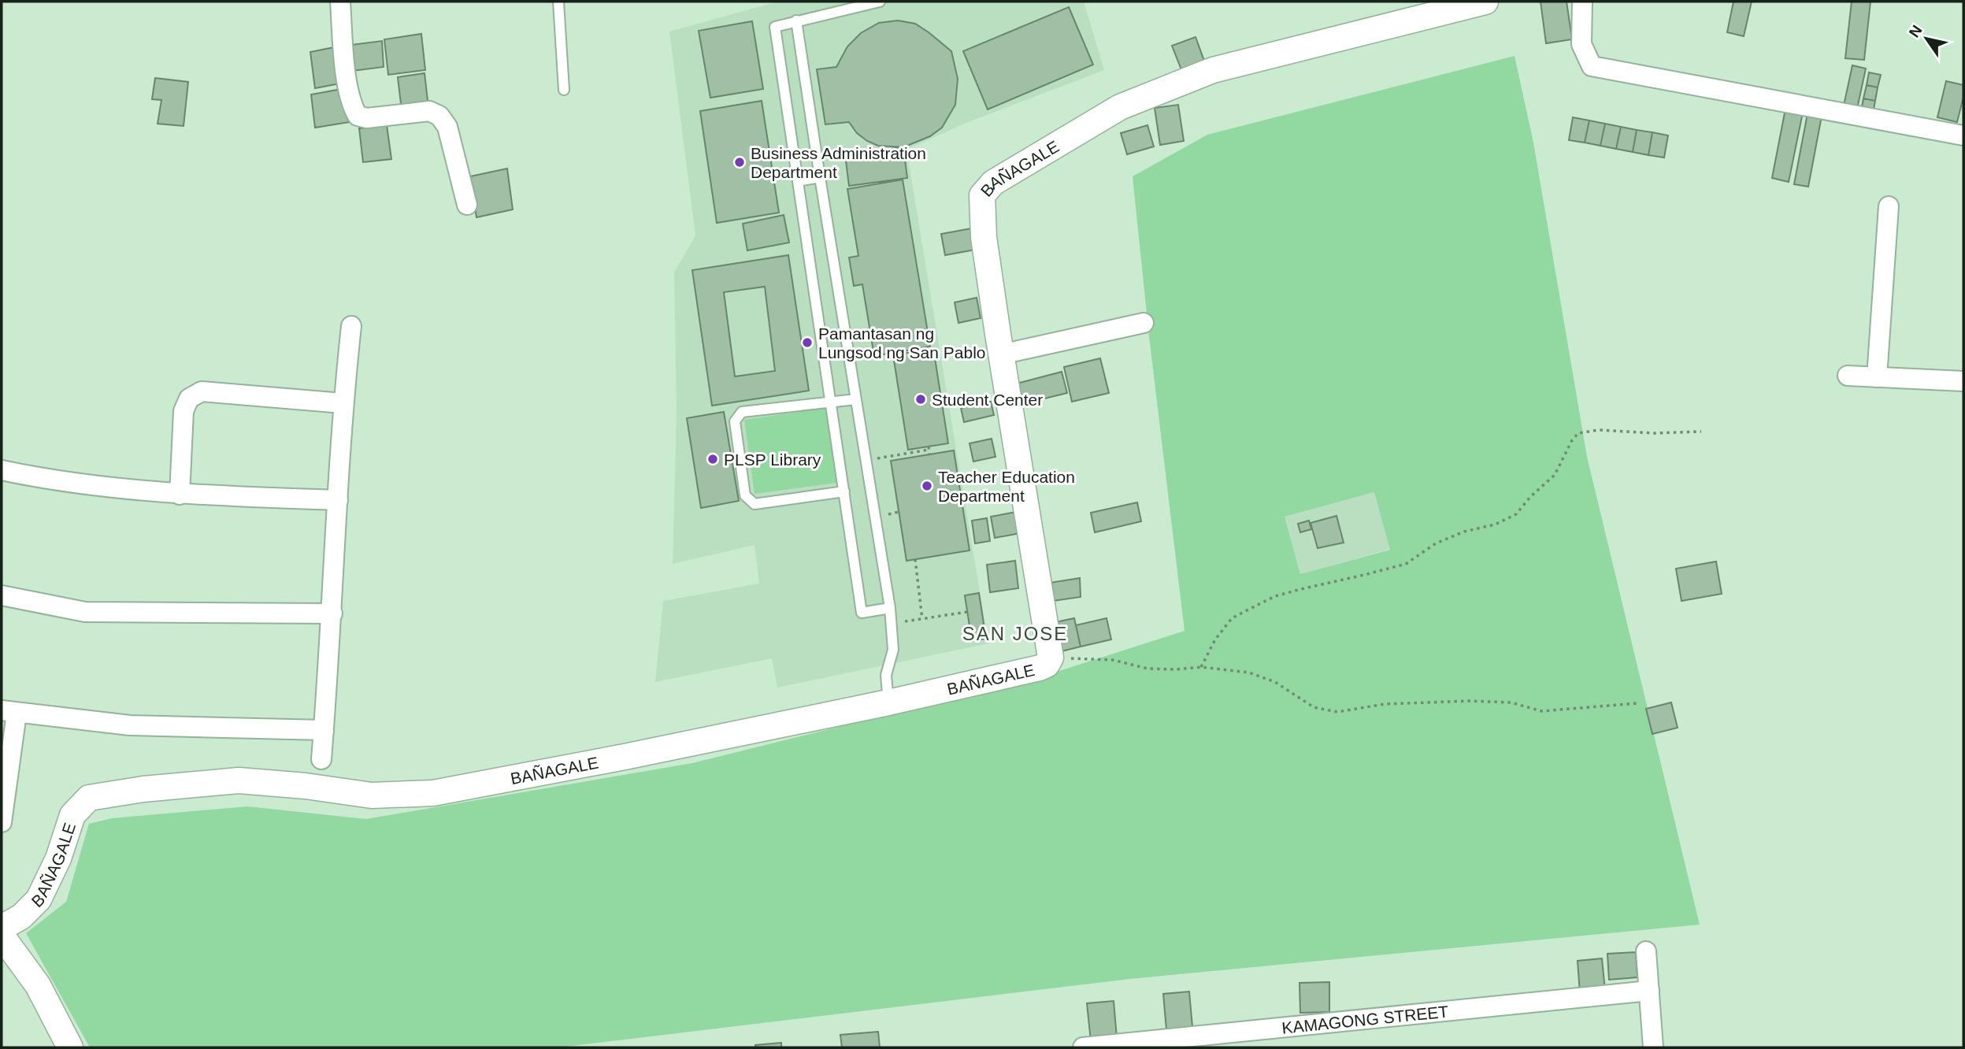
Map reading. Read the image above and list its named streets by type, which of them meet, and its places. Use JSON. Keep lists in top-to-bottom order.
{
  "streets": {
    "street": ["BAÑAGALE", "KAMAGONG STREET"]
  },
  "districts": ["SAN JOSE"],
  "places": [
    "Business Administration Department",
    "Pamantasan ng Lungsod ng San Pablo",
    "Student Center",
    "PLSP Library",
    "Teacher Education Department"
  ],
  "north": "top left"
}
